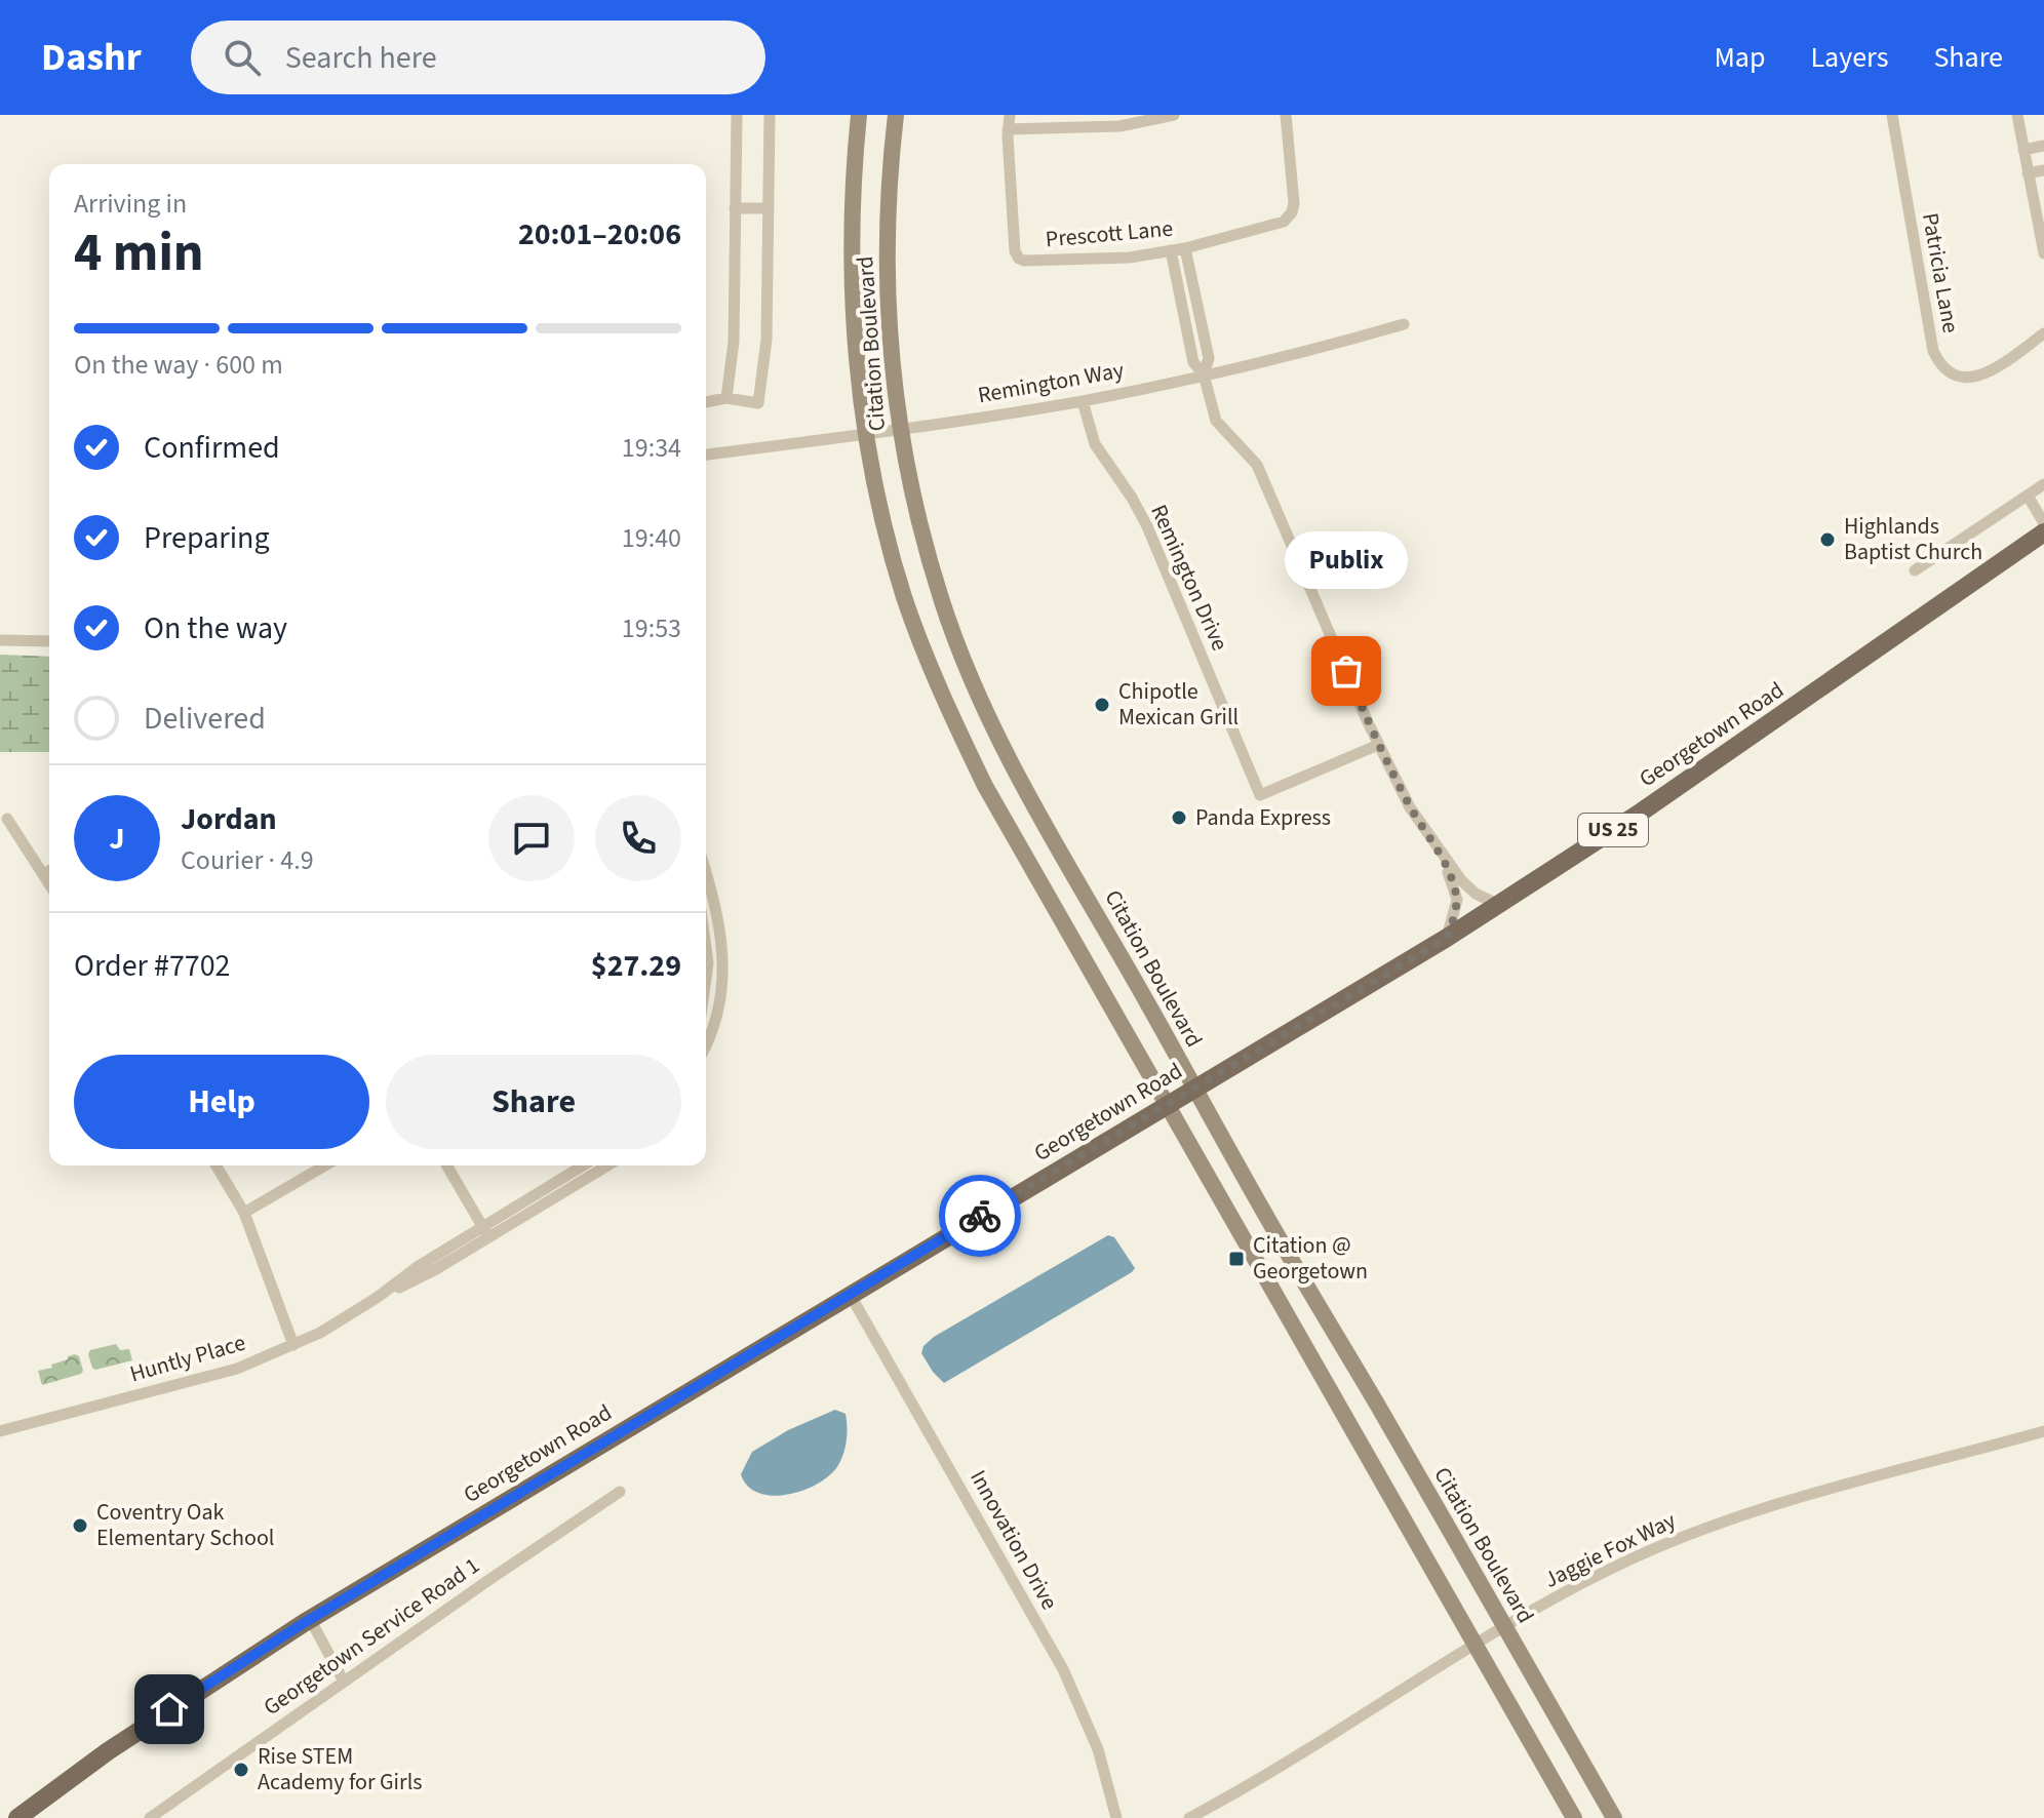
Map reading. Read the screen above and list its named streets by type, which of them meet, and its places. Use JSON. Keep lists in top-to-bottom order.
{
  "streets": {
    "main road": ["Citation Boulevard", "Georgetown Road", "US 25"],
    "street": [
      "Prescott Lane",
      "Patricia Lane",
      "Remington Way",
      "Remington Drive",
      "Huntly Place",
      "Innovation Drive",
      "Jaggie Fox Way",
      "Georgetown Service Road 1"
    ]
  },
  "crossings": [
    ["Citation Boulevard", "Remington Way"],
    ["Citation Boulevard", "Georgetown Road"],
    ["Citation Boulevard", "Jaggie Fox Way"],
    ["Remington Way", "Remington Drive"],
    ["Georgetown Road", "Innovation Drive"]
  ],
  "places": {
    "other": [
      "Highlands Baptist Church",
      "Publix",
      "Chipotle Mexican Grill",
      "Panda Express",
      "Coventry Oak Elementary School",
      "Rise STEM Academy for Girls"
    ],
    "transit": ["Citation @ Georgetown"]
  },
  "page": {
    "header": "Dashr",
    "search": "Search here",
    "nav": ["Map", "Layers", "Share"],
    "heading": ["4 min", "Arriving in", "20:01–20:06"],
    "panel": [
      "Jordan",
      "Courier · 4.9",
      "Order #7702",
      "$27.29"
    ],
    "bar": "On the way · 600 m",
    "list": [
      ["Confirmed", "19:34"],
      ["Preparing", "19:40"],
      ["On the way", "19:53"],
      "Delivered"
    ],
    "bubble": "Publix",
    "round": "J",
    "buttons": ["Help", "Share"]
  }
}
